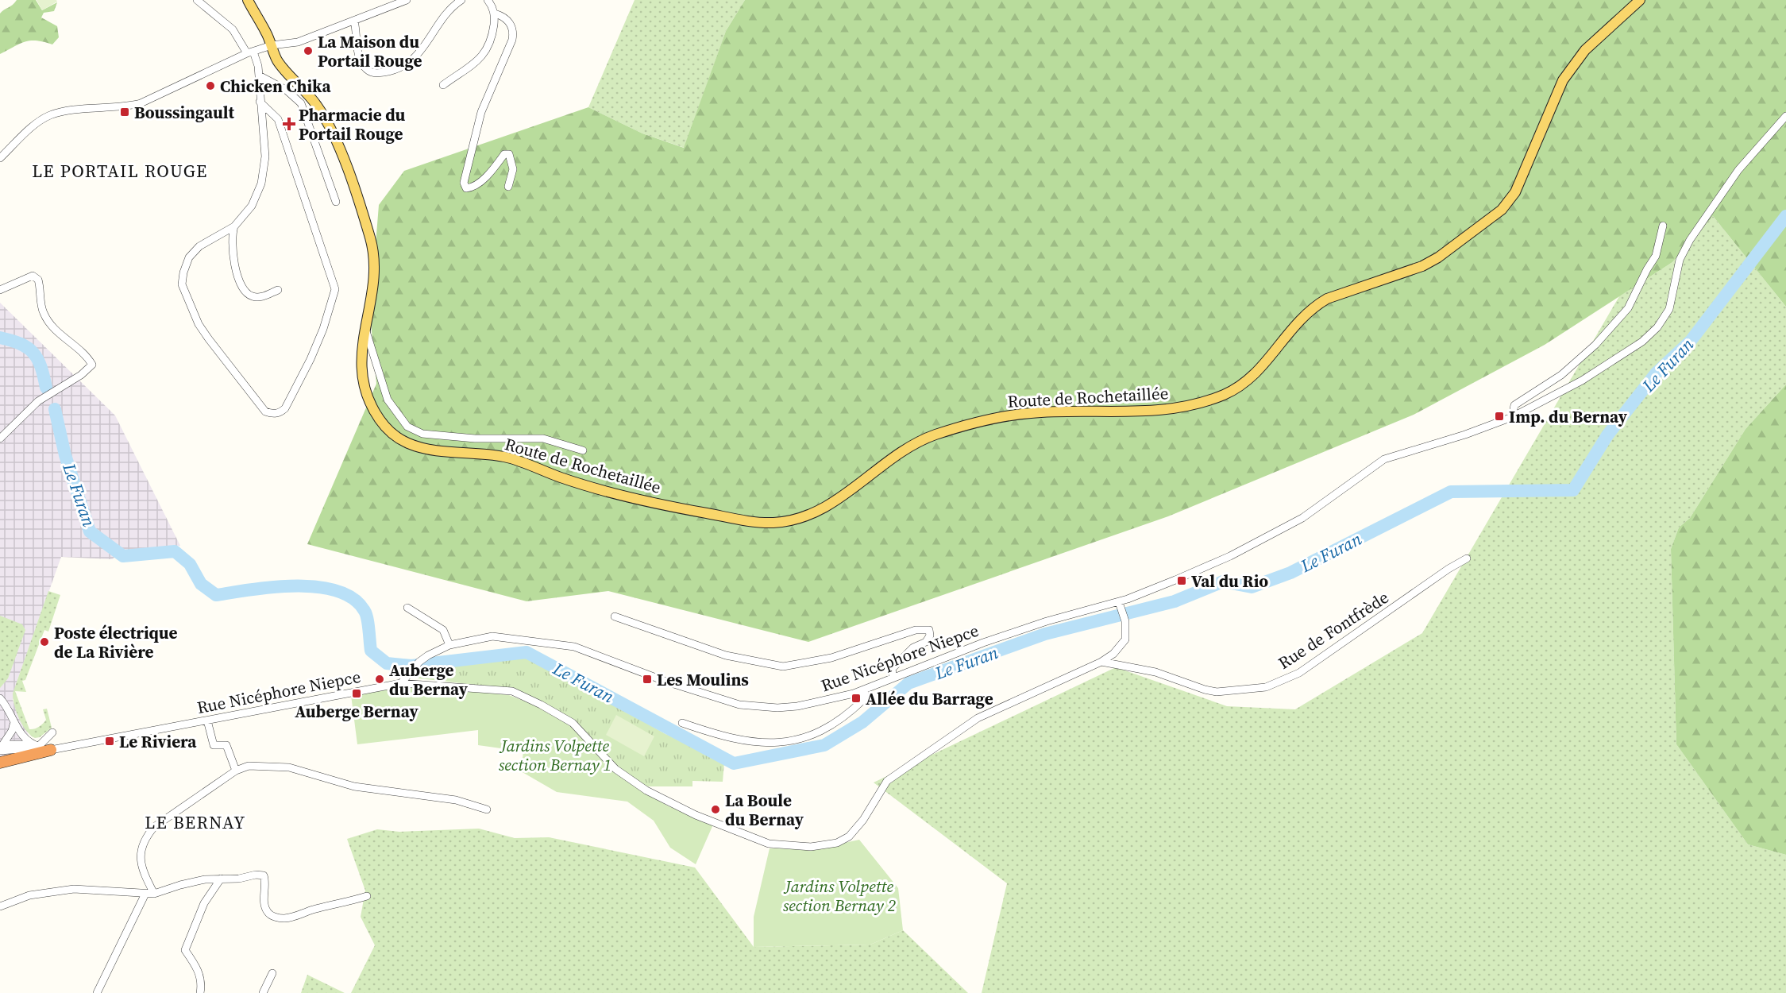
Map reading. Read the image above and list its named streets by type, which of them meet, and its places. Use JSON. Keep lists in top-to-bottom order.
{
  "streets": {
    "main road": ["Route de Rochetaillée"],
    "street": ["Rue de Fontfrède", "Rue Nicéphore Niepce"]
  },
  "districts": ["LE PORTAIL ROUGE", "LE BERNAY"],
  "water": ["Le Furan"],
  "parks": ["Jardins Volpette section Bernay 1", "Jardins Volpette section Bernay 2"],
  "places": {
    "other": [
      "La Maison du Portail Rouge",
      "Chicken Chika",
      "Poste électrique de La Rivière",
      "Auberge du Bernay",
      "La Boule du Bernay"
    ],
    "transit": [
      "Boussingault",
      "Imp. du Bernay",
      "Val du Rio",
      "Les Moulins",
      "Auberge Bernay",
      "Allée du Barrage",
      "Le Riviera"
    ],
    "health": ["Pharmacie du Portail Rouge"]
  }
}
